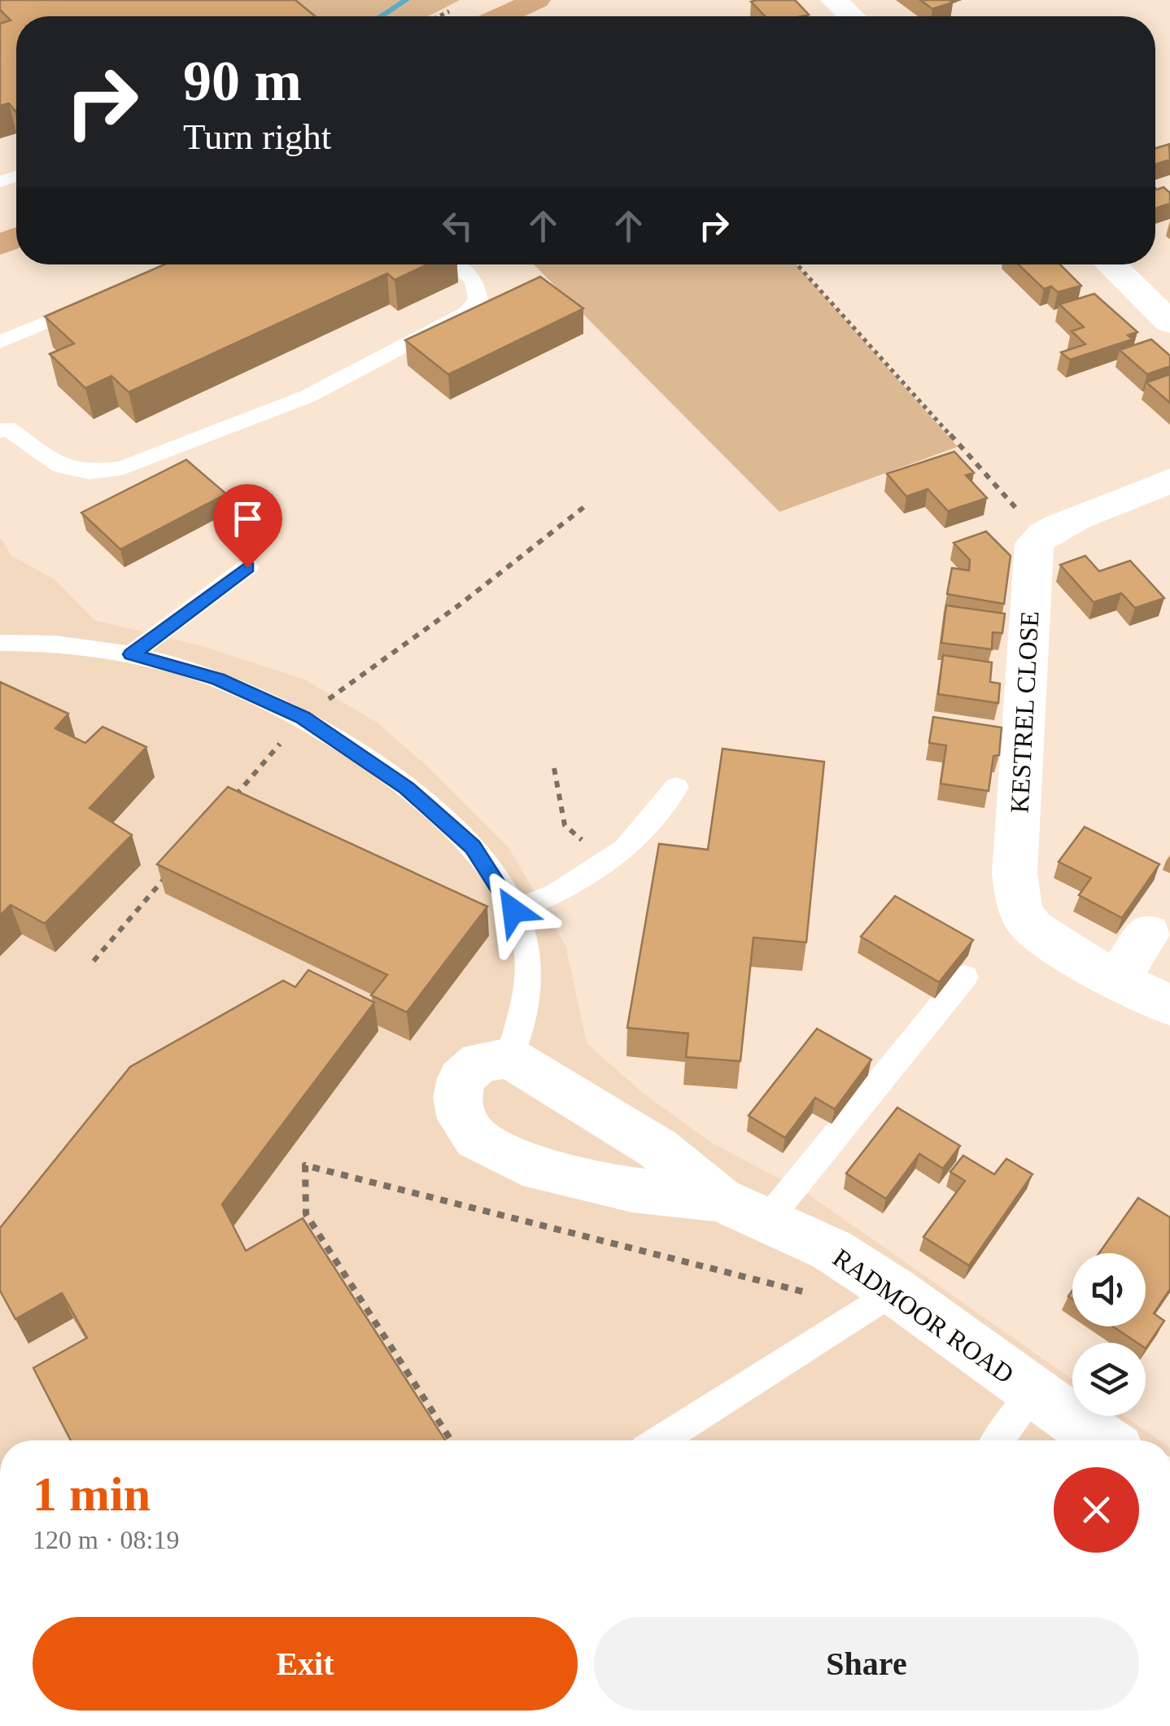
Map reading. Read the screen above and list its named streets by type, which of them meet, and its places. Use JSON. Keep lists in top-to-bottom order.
{
  "streets": {
    "street": ["KESTREL CLOSE", "RADMOOR ROAD"]
  },
  "page": {
    "turn": ["90 m", "Turn right"],
    "heading": ["1 min", "120 m · 08:19"],
    "buttons": ["Exit", "Share"]
  }
}
